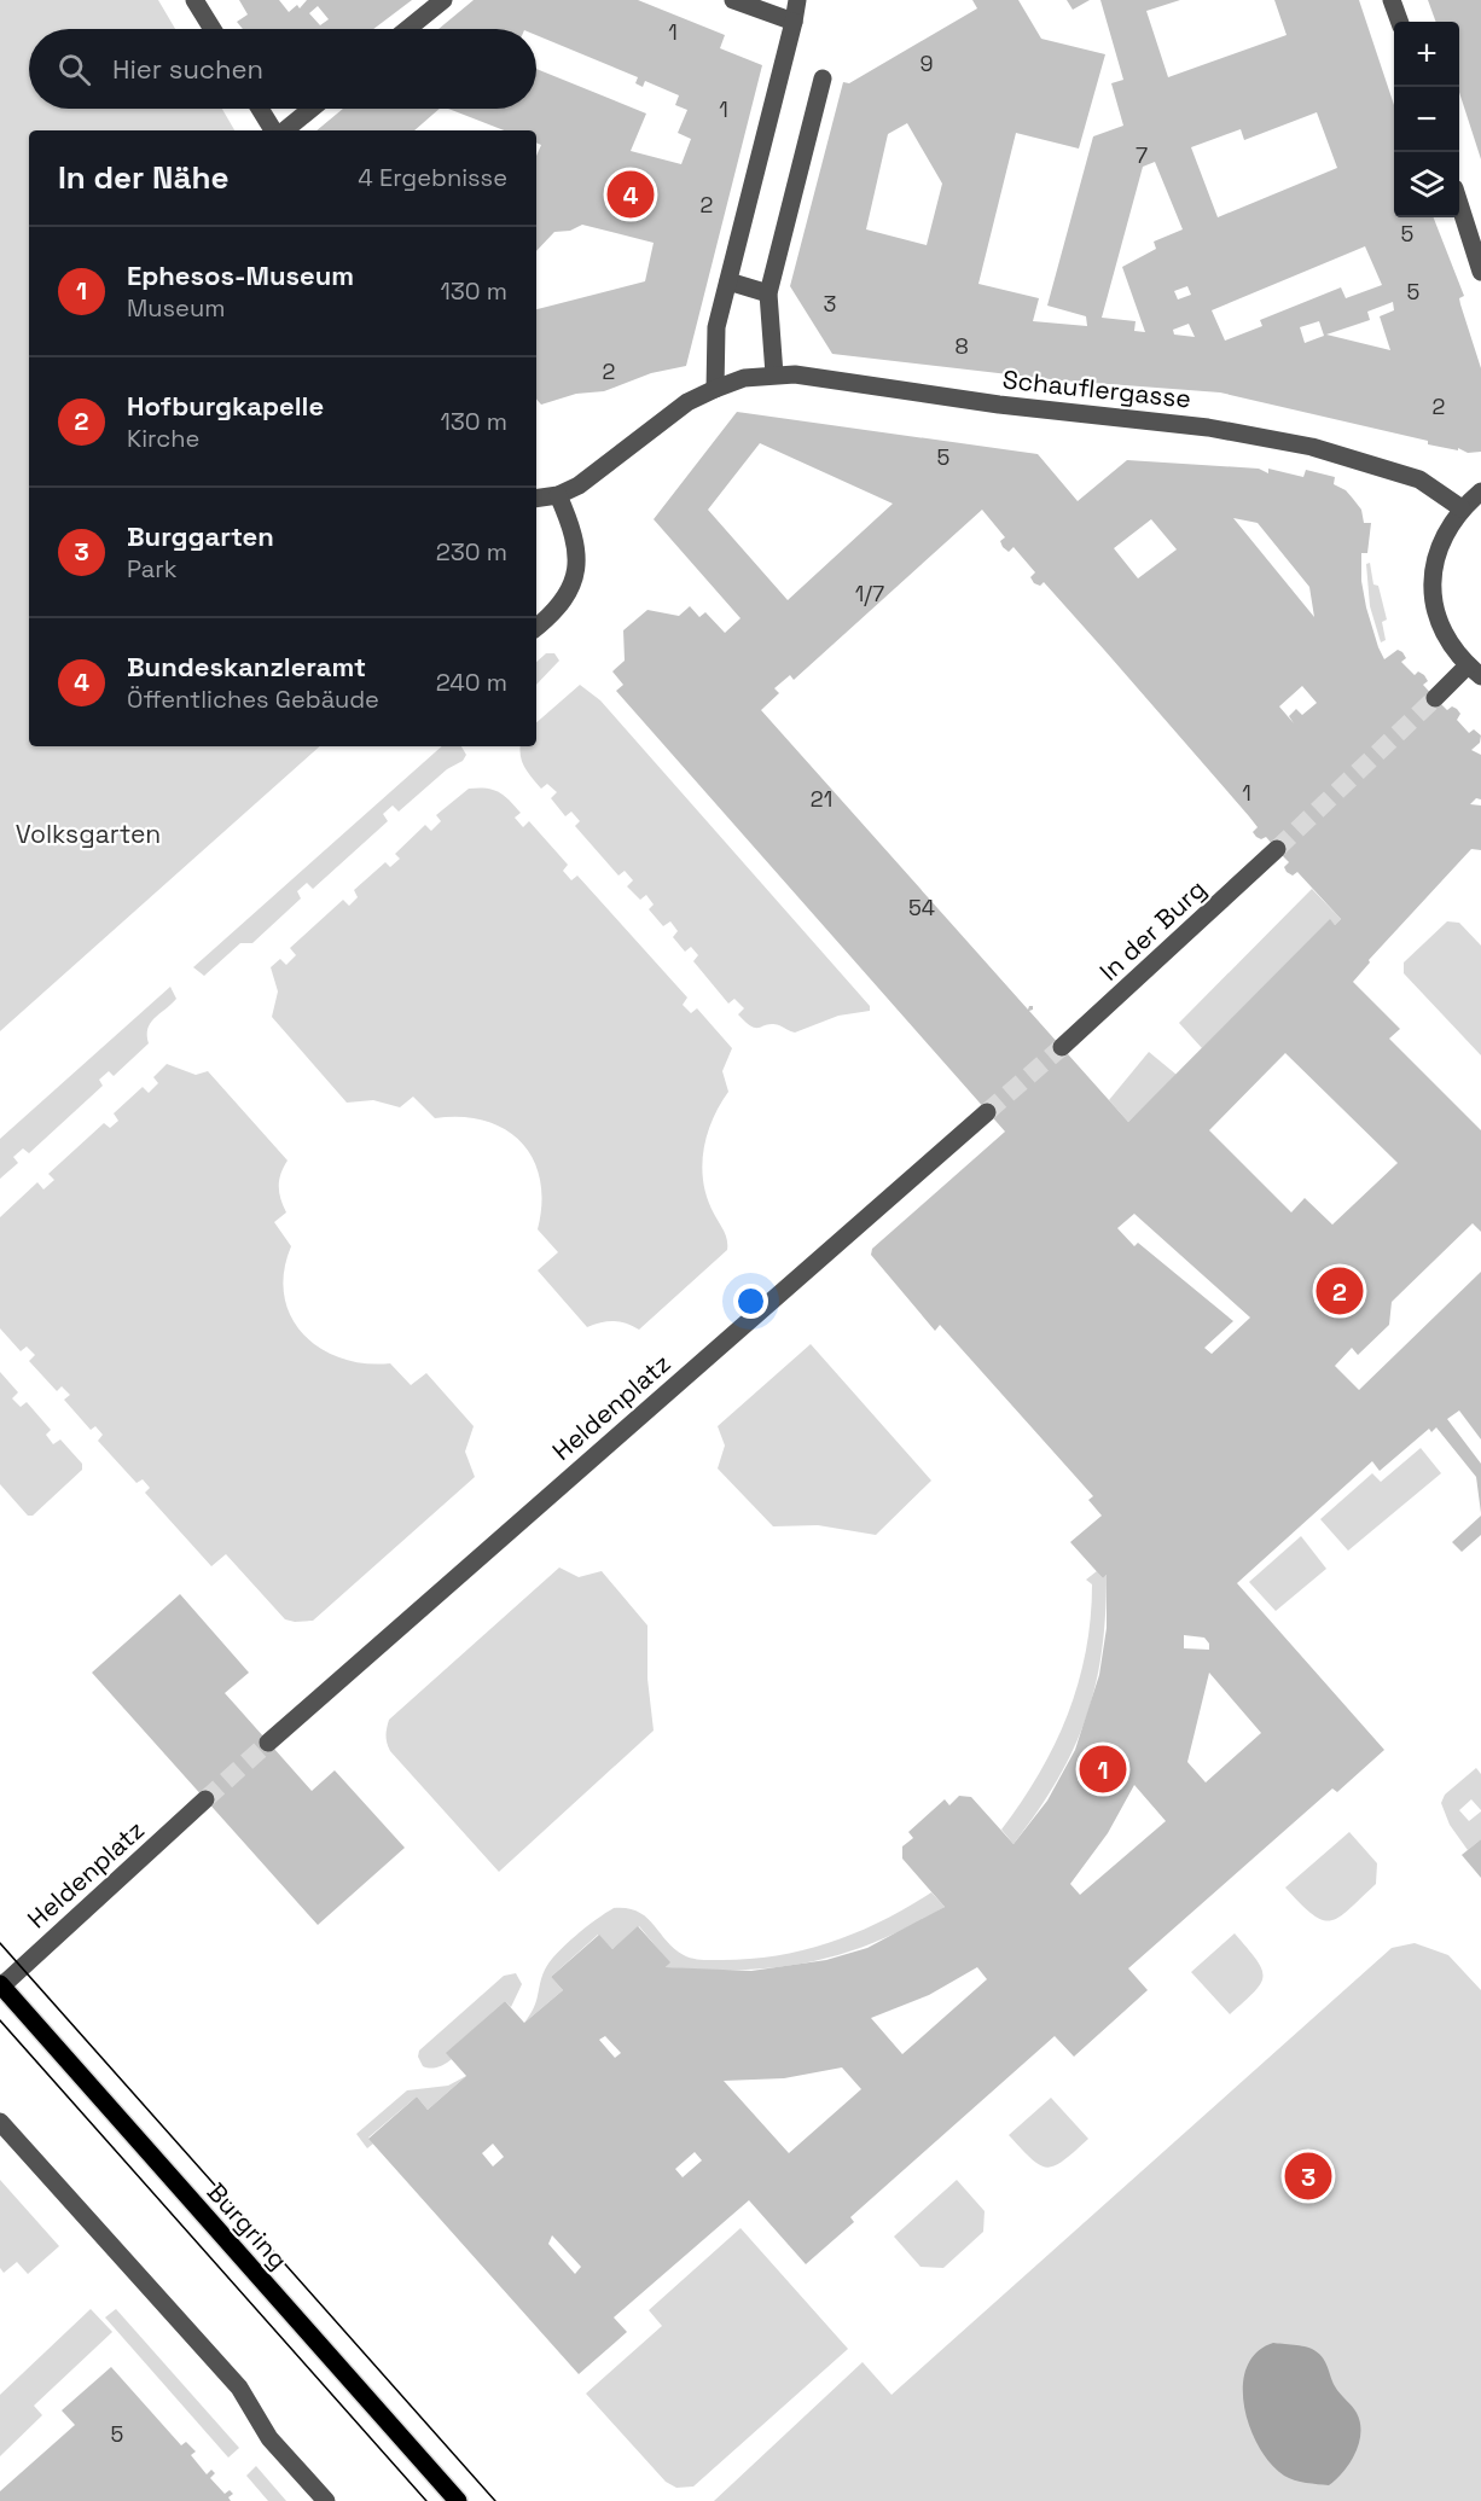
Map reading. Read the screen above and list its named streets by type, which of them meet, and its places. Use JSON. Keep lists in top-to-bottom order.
{
  "streets": {
    "main road": ["Burgring"],
    "street": ["Schauflergasse", "In der Burg", "Heldenplatz"]
  },
  "crossings": [
    ["Heldenplatz", "Burgring"]
  ],
  "parks": ["Volksgarten"],
  "house_numbers": [
    "1",
    "9",
    "1",
    "7",
    "2",
    "5",
    "5",
    "3",
    "8",
    "2",
    "2",
    "5",
    "1/7",
    "1",
    "21",
    "54",
    "5"
  ],
  "page": {
    "map_buttons": ["+", "−"],
    "search": "Hier suchen",
    "heading": ["In der Nähe", "4 Ergebnisse"],
    "pins": [
      "4",
      "2",
      "1",
      "3"
    ],
    "list": [
      {
        "mark": "1",
        "name": "Ephesos-Museum",
        "note": "Museum",
        "value": "130 m"
      },
      {
        "mark": "2",
        "name": "Hofburgkapelle",
        "note": "Kirche",
        "value": "130 m"
      },
      {
        "mark": "3",
        "name": "Burggarten",
        "note": "Park",
        "value": "230 m"
      },
      {
        "mark": "4",
        "name": "Bundeskanzleramt",
        "note": "Öffentliches Gebäude",
        "value": "240 m"
      }
    ]
  }
}
